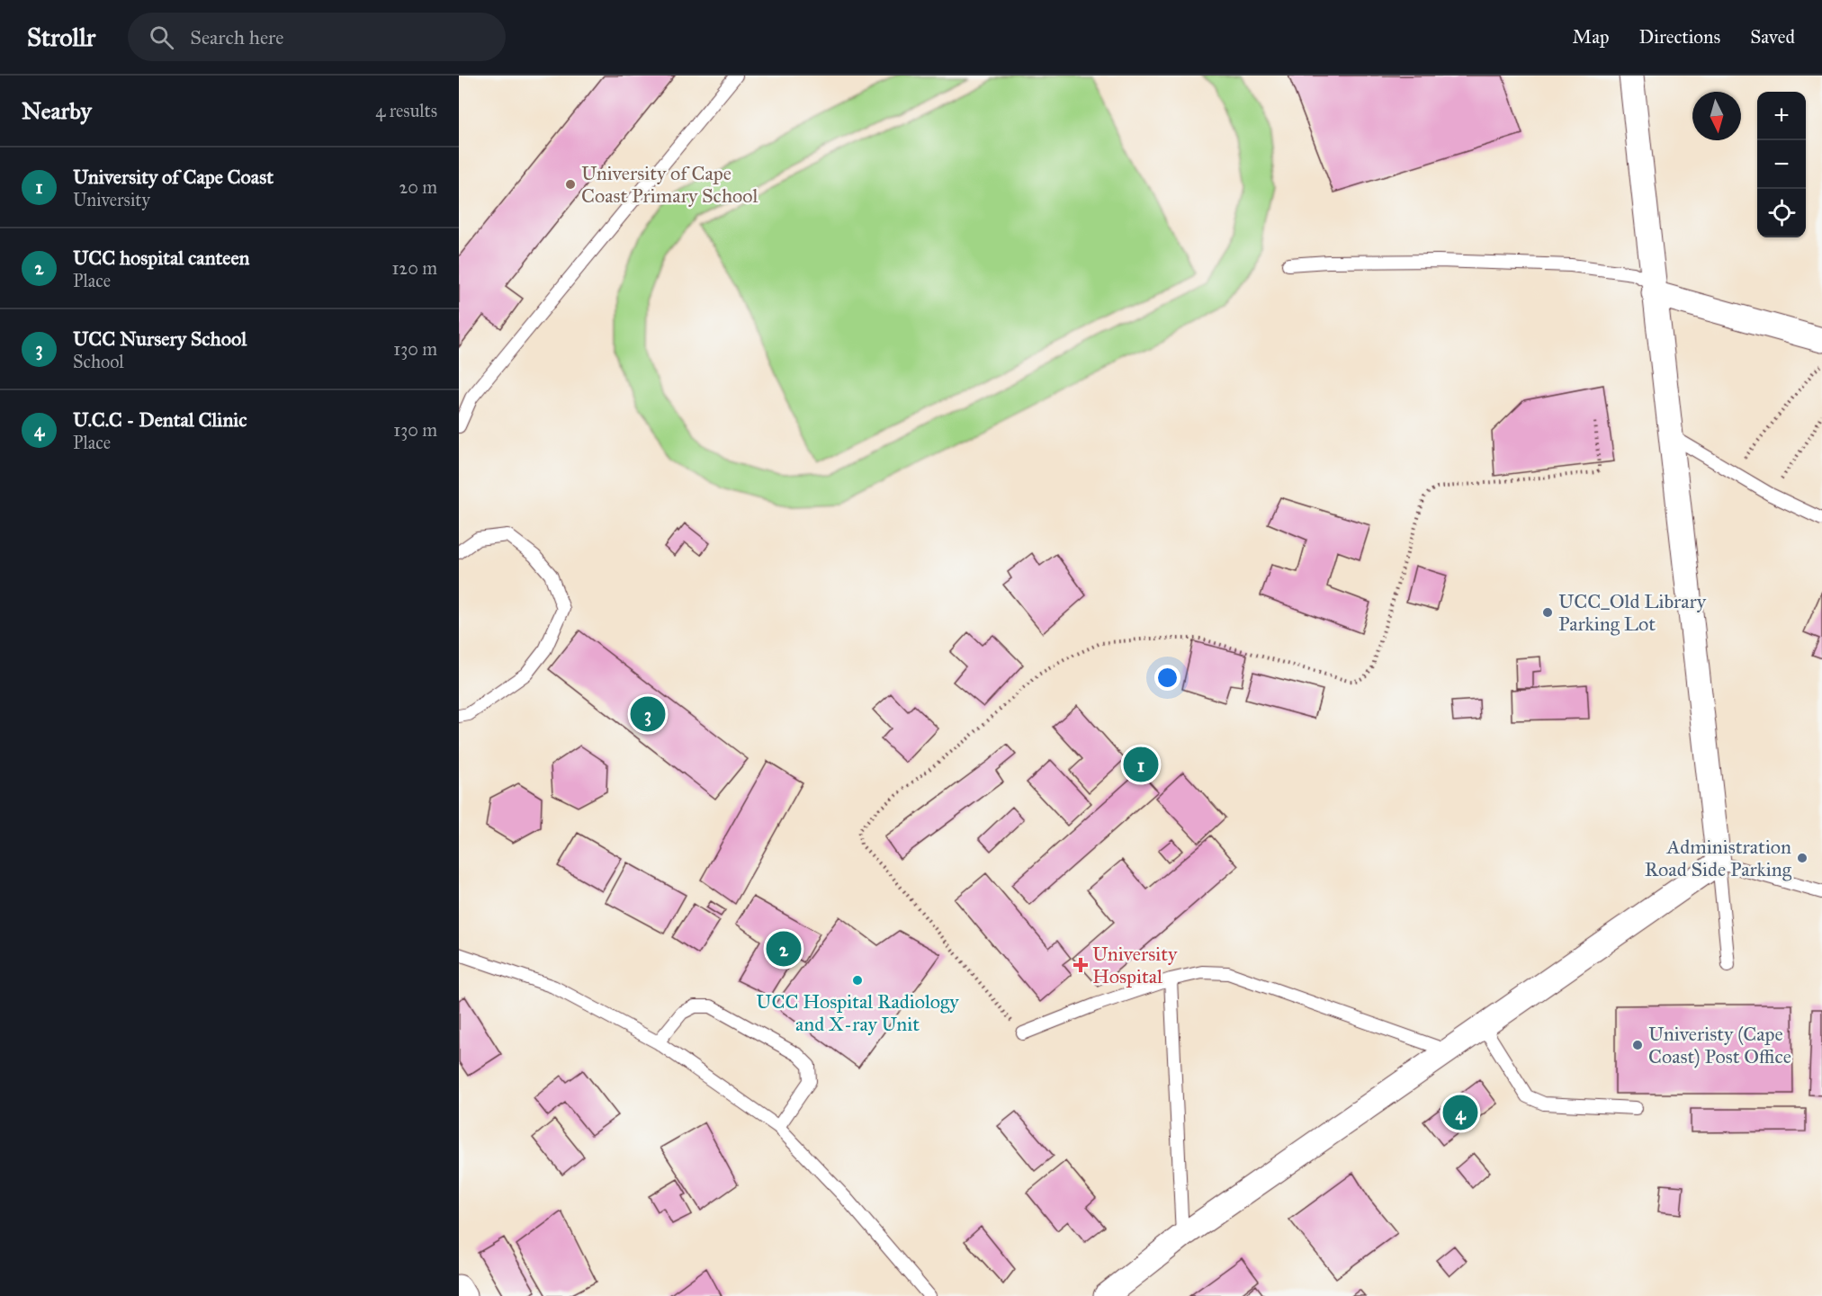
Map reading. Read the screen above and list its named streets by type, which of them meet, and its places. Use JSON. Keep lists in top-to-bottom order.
{
  "places": {
    "other": [
      "University of Cape Coast Primary School",
      "UCC_Old Library Parking Lot",
      "Administration Road Side Parking",
      "UCC Hospital Radiology and X-ray Unit",
      "Univeristy (Cape Coast) Post Office"
    ],
    "health": ["University Hospital"]
  },
  "north": "bottom",
  "page": {
    "header": "Strollr",
    "search": "Search here",
    "nav": ["Map", "Directions", "Saved"],
    "heading": ["Nearby", "4 results"],
    "map_buttons": ["+", "−"],
    "list": [
      {
        "mark": "1",
        "name": "University of Cape Coast",
        "note": "University",
        "value": "20 m"
      },
      {
        "mark": "2",
        "name": "UCC hospital canteen",
        "note": "Place",
        "value": "120 m"
      },
      {
        "mark": "3",
        "name": "UCC Nursery School",
        "note": "School",
        "value": "130 m"
      },
      {
        "mark": "4",
        "name": "U.C.C - Dental Clinic",
        "note": "Place",
        "value": "130 m"
      }
    ],
    "pins": [
      "3",
      "1",
      "2",
      "4"
    ]
  }
}
